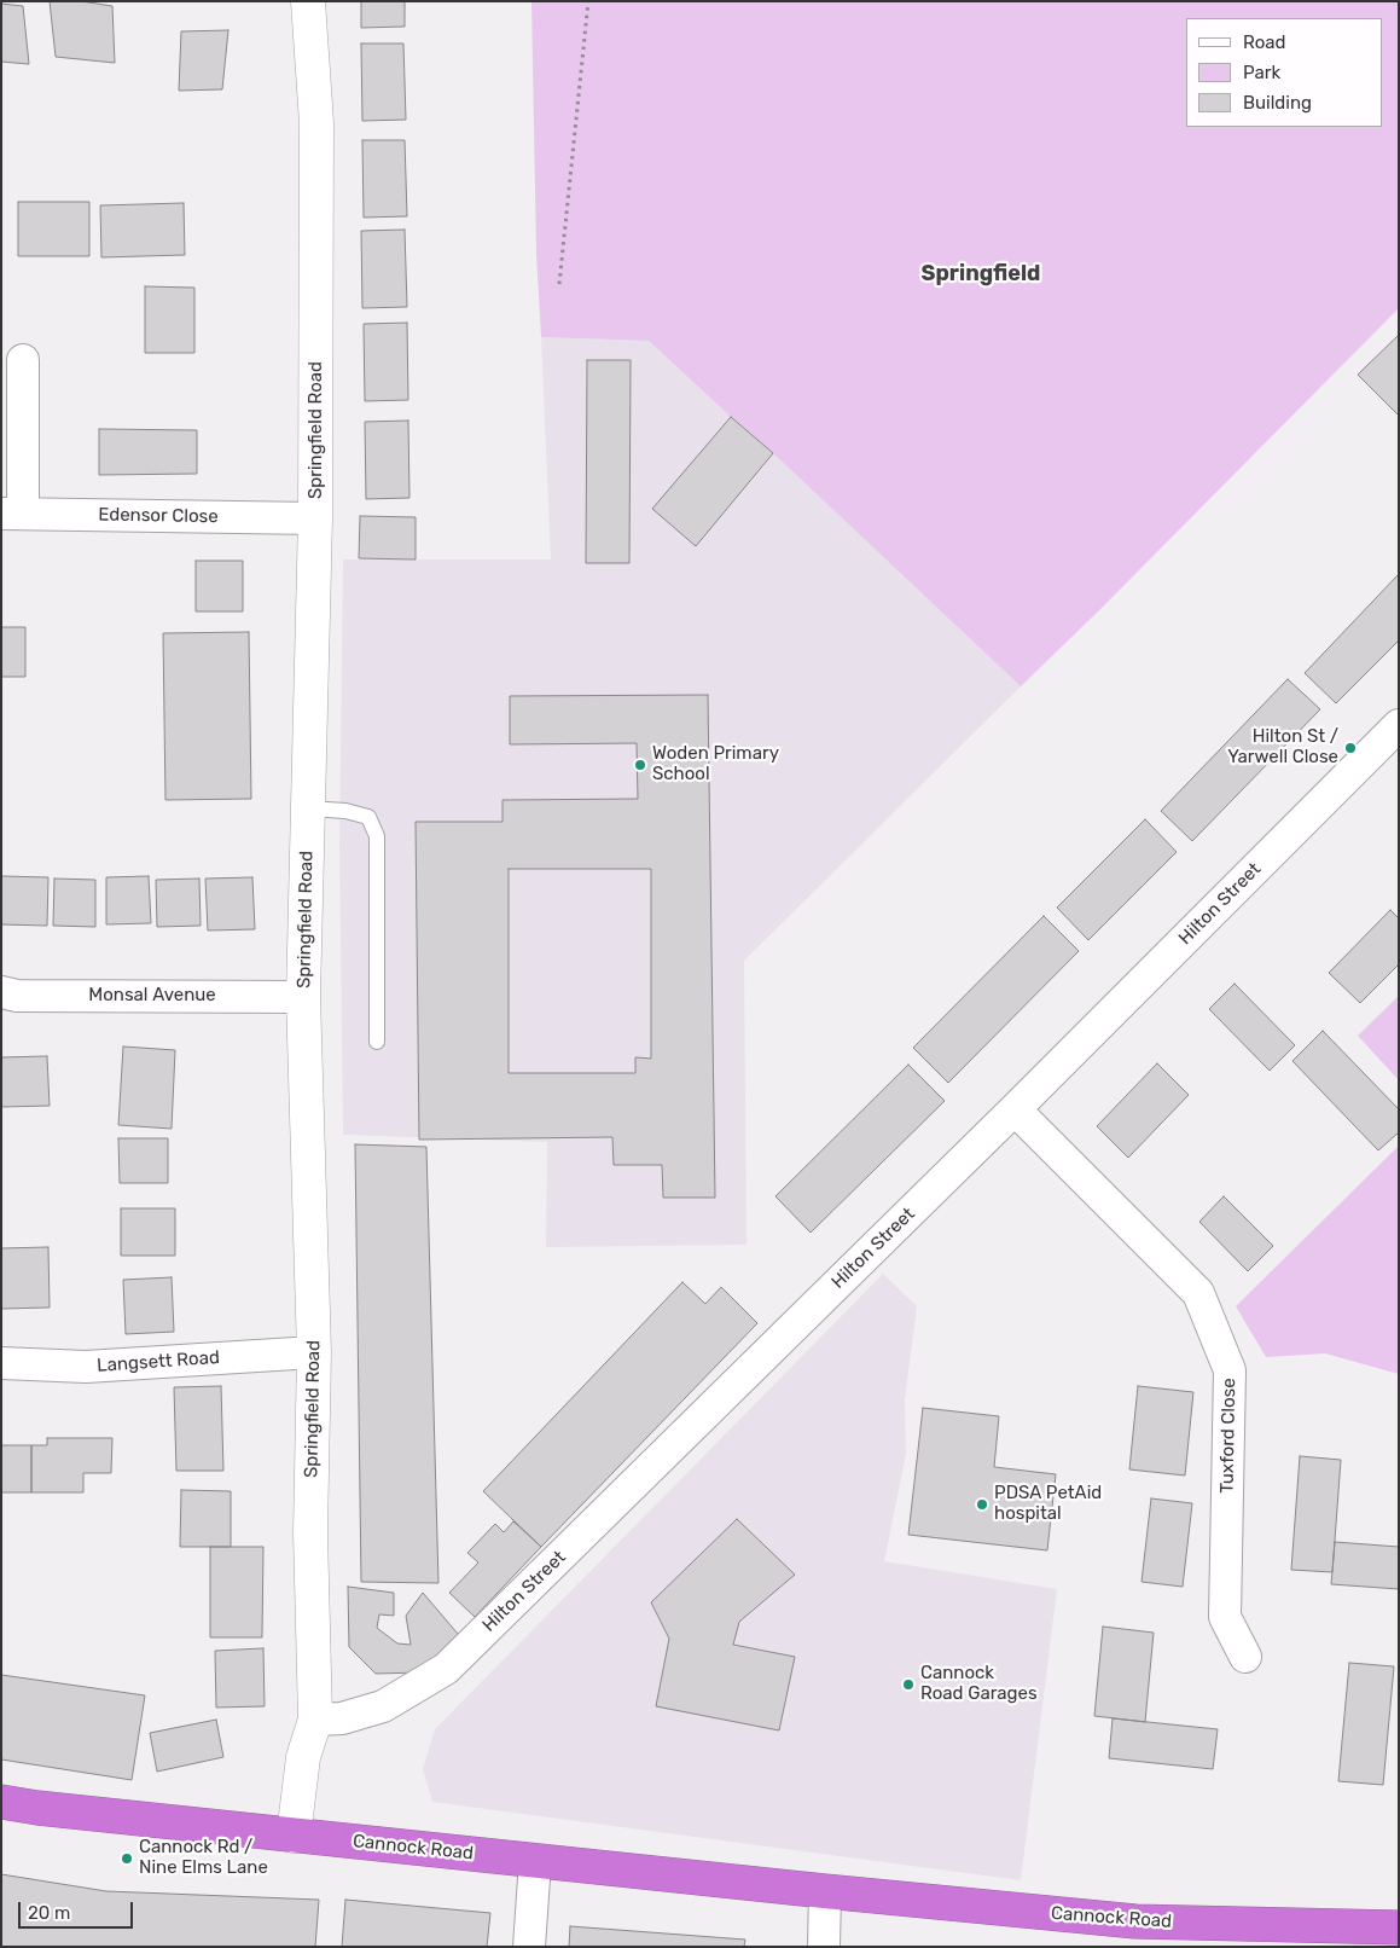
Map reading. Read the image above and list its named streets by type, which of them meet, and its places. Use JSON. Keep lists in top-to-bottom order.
{
  "streets": {
    "highway": ["Cannock Road"],
    "street": [
      "Springfield Road",
      "Edensor Close",
      "Hilton Street",
      "Monsal Avenue",
      "Langsett Road",
      "Tuxford Close"
    ]
  },
  "crossings": [
    ["Springfield Road", "Edensor Close"],
    ["Springfield Road", "Hilton Street"],
    ["Springfield Road", "Monsal Avenue"],
    ["Springfield Road", "Langsett Road"],
    ["Springfield Road", "Cannock Road"],
    ["Hilton Street", "Tuxford Close"]
  ],
  "districts": ["Springfield"],
  "places": [
    "Hilton St / Yarwell Close",
    "Woden Primary School",
    "PDSA PetAid hospital",
    "Cannock Road Garages",
    "Cannock Rd / Nine Elms Lane"
  ],
  "legend": ["Road", "Park", "Building"],
  "scale_bar": "20 m"
}
